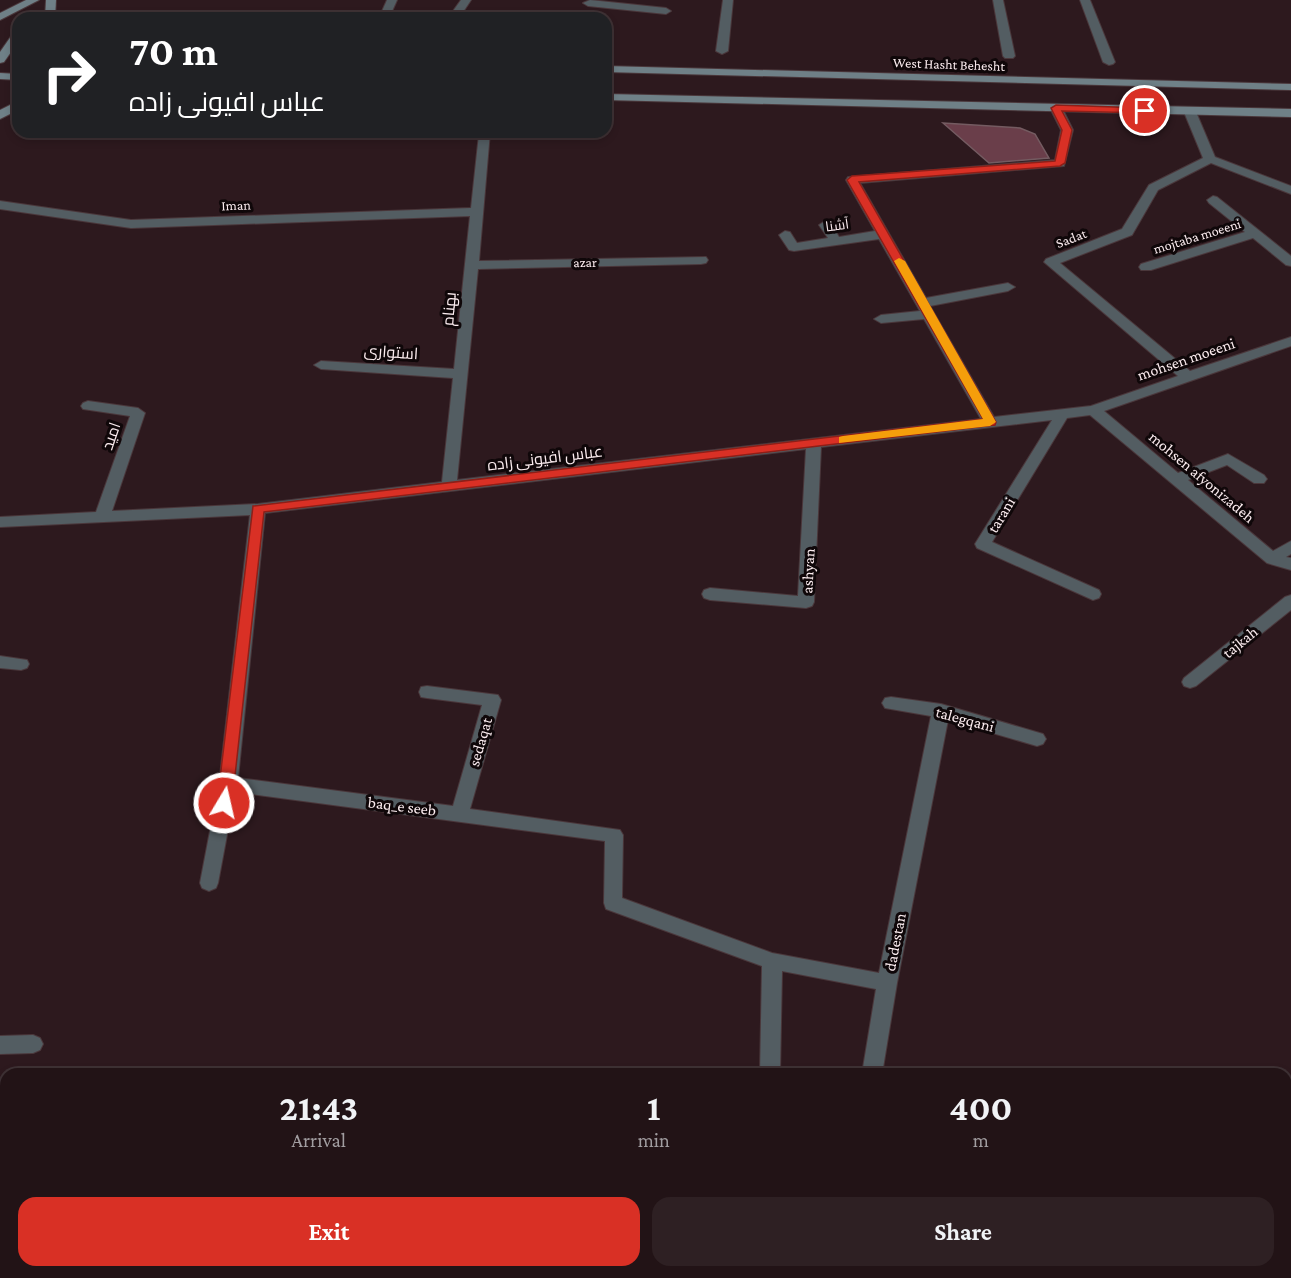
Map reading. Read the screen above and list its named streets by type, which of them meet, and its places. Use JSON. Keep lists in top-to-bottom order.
{
  "streets": {
    "main road": ["West Hasht Behesht"],
    "street": [
      "Iman",
      "آشنا",
      "mojtaba moeeni",
      "Sadat",
      "azar",
      "بهنام",
      "استواری",
      "mohsen moeeni",
      "امید",
      "عباس افیونی زاده",
      "mohsen afyonizadeh",
      "tarani",
      "ashyan",
      "tajkah",
      "talegqani",
      "sedaqat",
      "baq_e seeb",
      "dadestan"
    ]
  },
  "crossings": [
    ["Iman", "بهنام"],
    ["Sadat", "mohsen moeeni"],
    ["azar", "بهنام"],
    ["بهنام", "استواری"],
    ["بهنام", "عباس افیونی زاده"],
    ["mohsen moeeni", "عباس افیونی زاده"],
    ["mohsen moeeni", "mohsen afyonizadeh"],
    ["امید", "عباس افیونی زاده"],
    ["عباس افیونی زاده", "mohsen afyonizadeh"],
    ["عباس افیونی زاده", "tarani"],
    ["عباس افیونی زاده", "ashyan"],
    ["talegqani", "dadestan"],
    ["sedaqat", "baq_e seeb"],
    ["baq_e seeb", "dadestan"]
  ],
  "page": {
    "turn": ["70 m", "عباس افیونی زاده"],
    "eta": [
      "21:43",
      "Arrival",
      "1",
      "min",
      "400",
      "m"
    ],
    "buttons": ["Exit", "Share"]
  }
}
